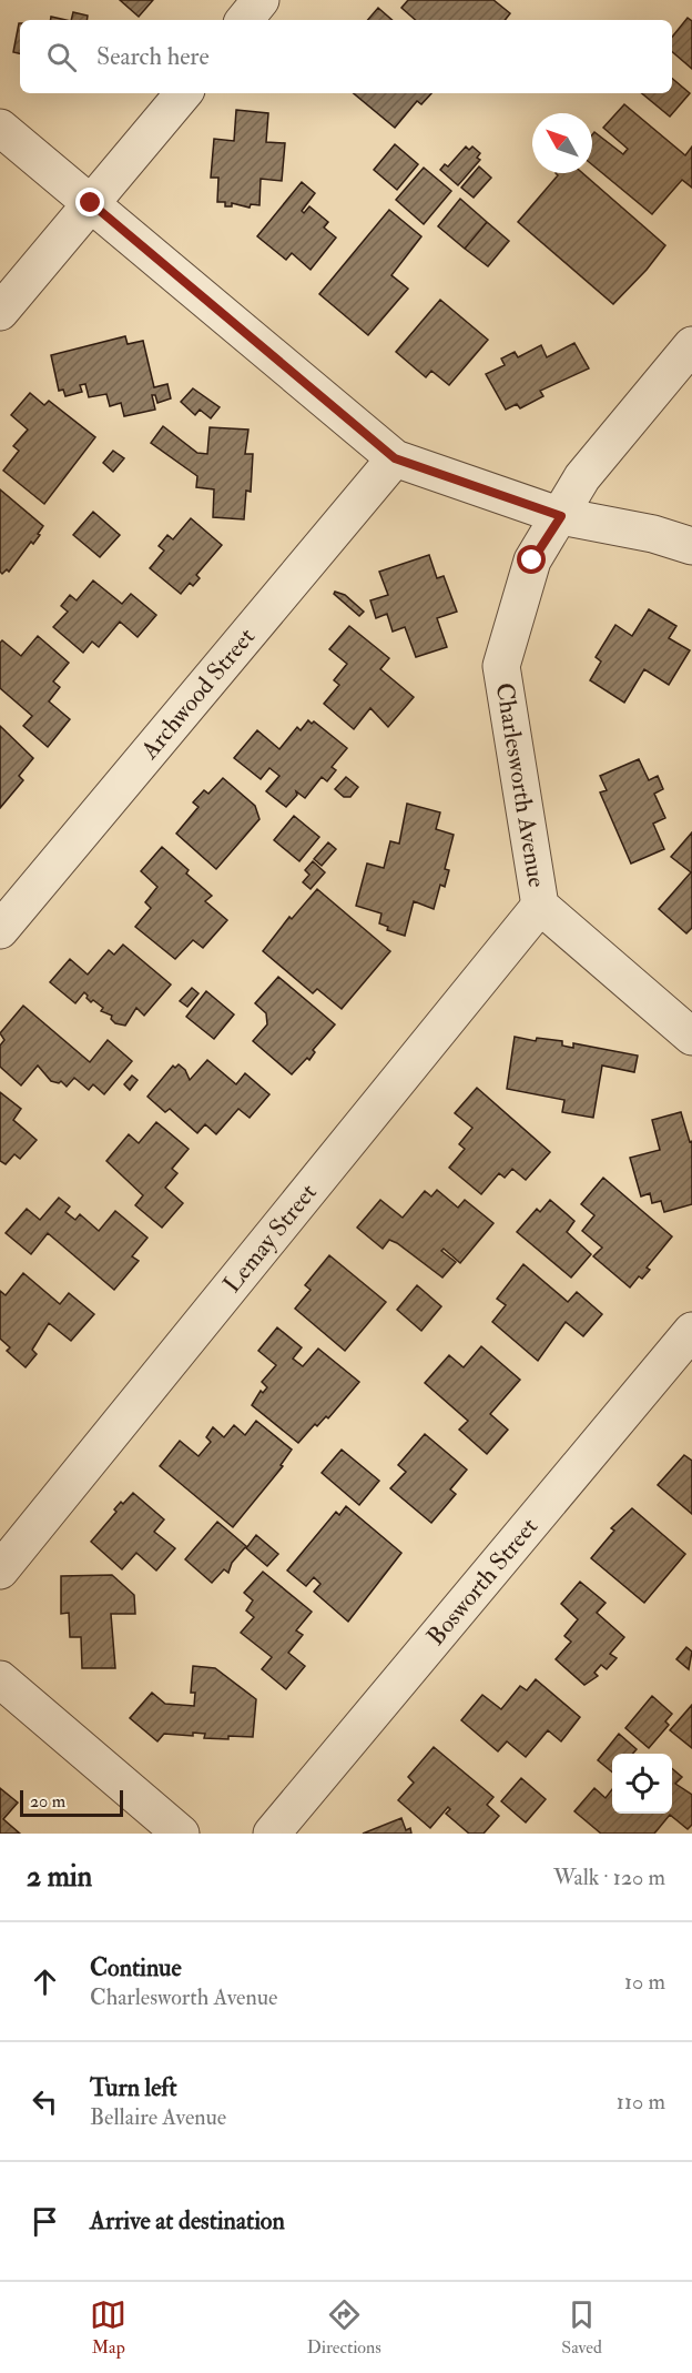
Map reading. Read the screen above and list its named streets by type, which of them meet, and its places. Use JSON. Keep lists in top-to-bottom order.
{
  "streets": {
    "street": [
      "Archwood Street",
      "Charlesworth Avenue",
      "Lemay Street",
      "Bosworth Street"
    ]
  },
  "crossings": [
    ["Charlesworth Avenue", "Lemay Street"]
  ],
  "scale_bar": "20 m",
  "north": "top left",
  "page": {
    "search": "Search here",
    "scale": "20 m",
    "heading": ["2 min", "Walk · 120 m"],
    "list": [
      ["Continue", "Charlesworth Avenue", "10 m"],
      ["Turn left", "Bellaire Avenue", "110 m"],
      "Arrive at destination"
    ],
    "nav": ["Map", "Directions", "Saved"]
  }
}
